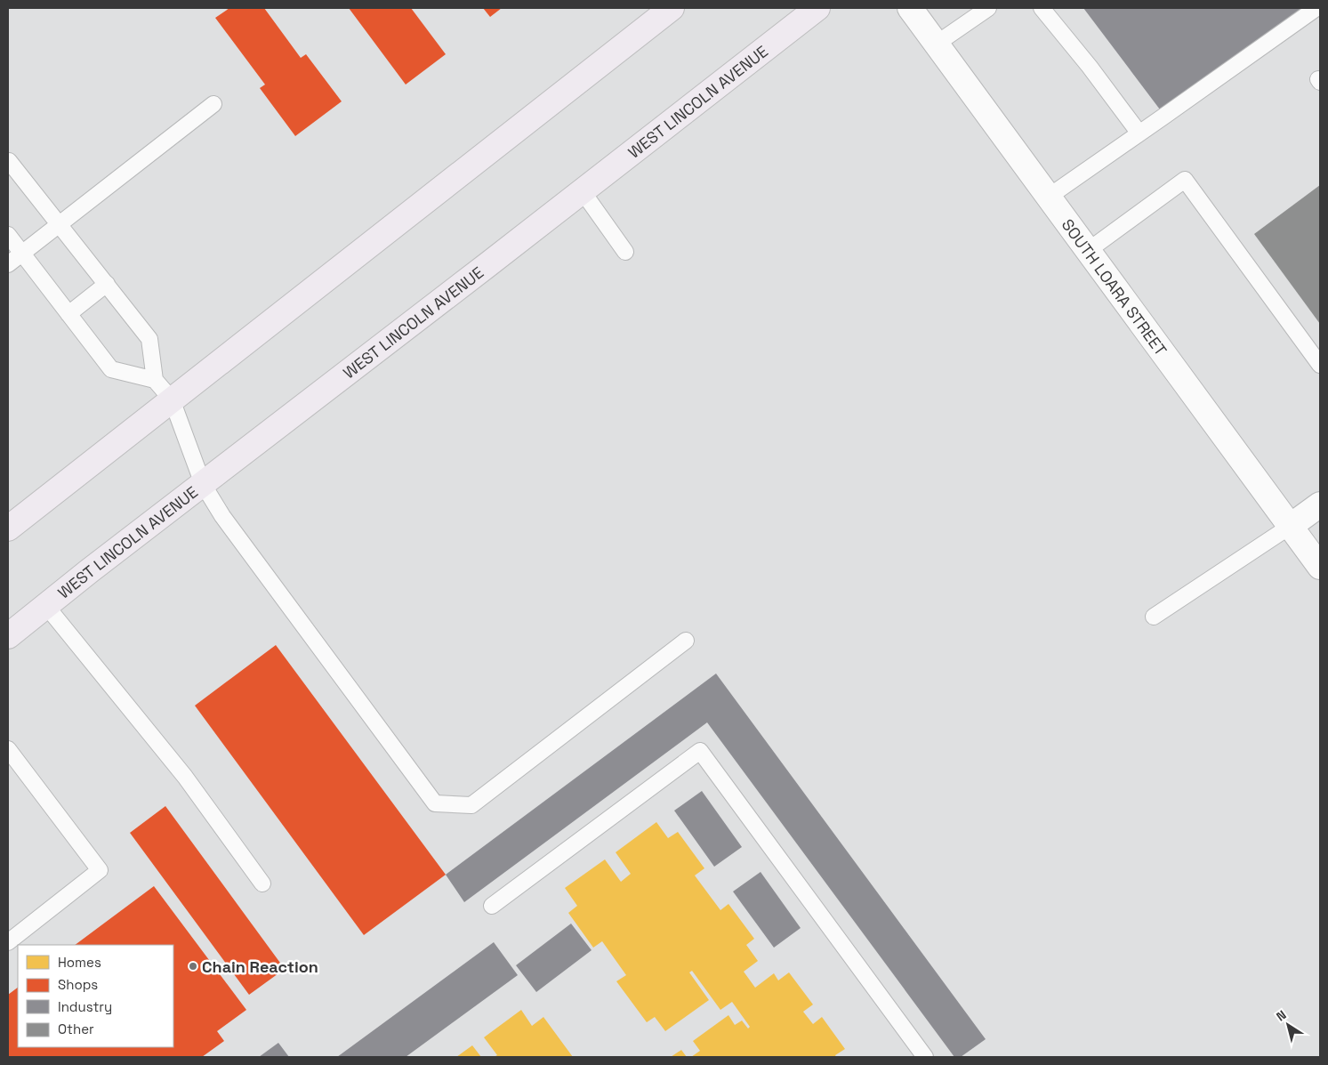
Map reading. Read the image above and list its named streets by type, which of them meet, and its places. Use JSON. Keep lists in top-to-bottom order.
{
  "streets": {
    "main road": ["WEST LINCOLN AVENUE"],
    "street": ["SOUTH LOARA STREET"]
  },
  "places": ["Chain Reaction"],
  "legend": [
    "Homes",
    "Shops",
    "Industry",
    "Other"
  ],
  "north": "top left"
}
